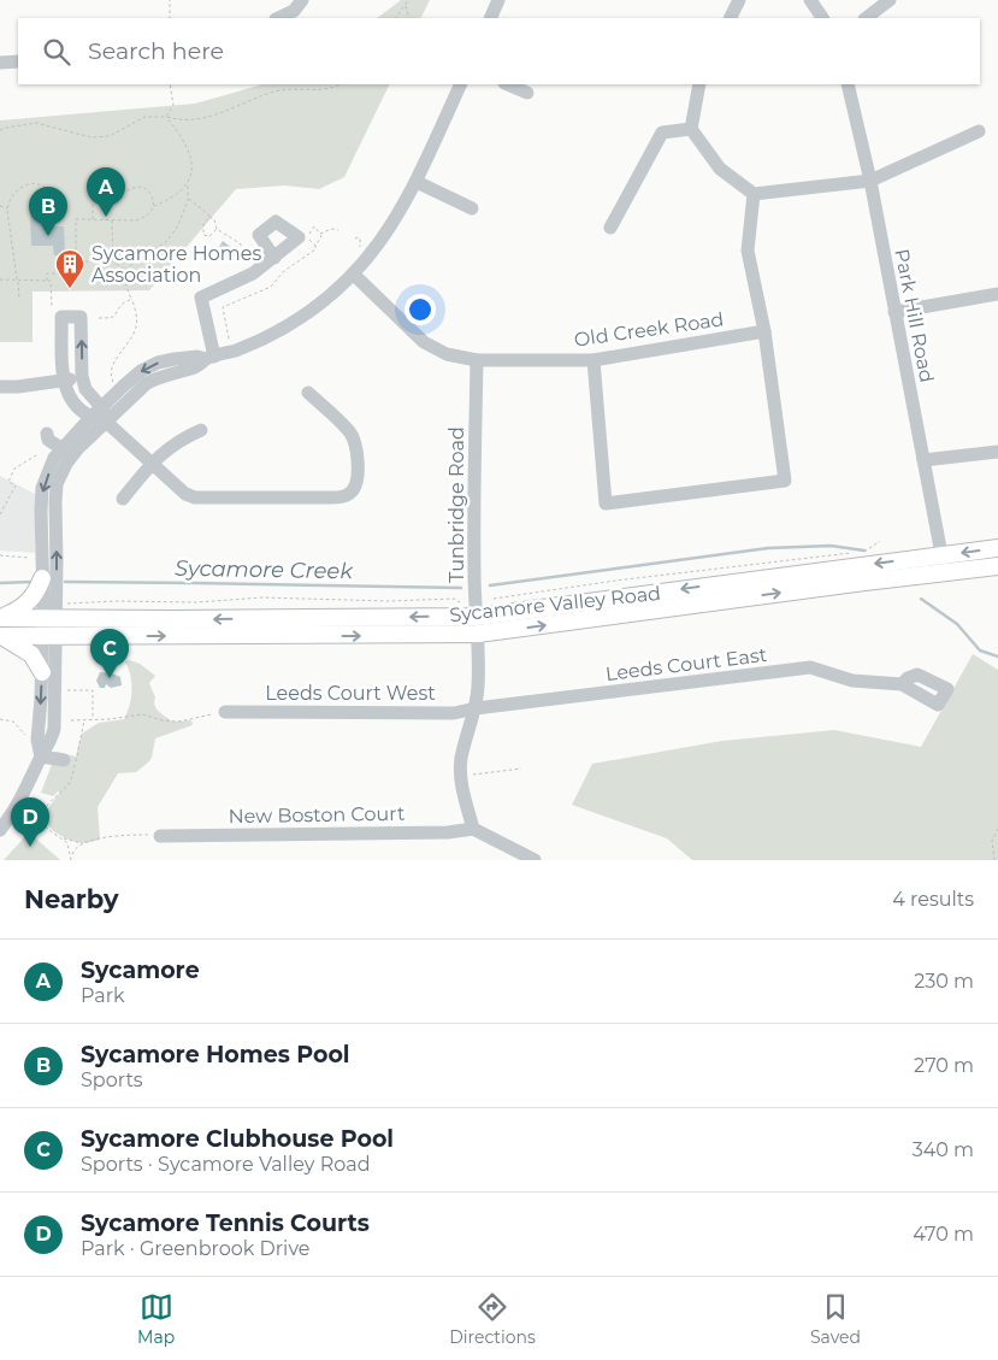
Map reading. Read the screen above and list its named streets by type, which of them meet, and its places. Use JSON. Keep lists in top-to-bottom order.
{
  "streets": {
    "main road": ["Sycamore Valley Road"],
    "street": [
      "Park Hill Road",
      "Old Creek Road",
      "Tunbridge Road",
      "Leeds Court East",
      "Leeds Court West",
      "New Boston Court"
    ]
  },
  "crossings": [
    ["Park Hill Road", "Sycamore Valley Road"],
    ["Old Creek Road", "Tunbridge Road"],
    ["Tunbridge Road", "Sycamore Valley Road"],
    ["Tunbridge Road", "Leeds Court East"],
    ["Tunbridge Road", "Leeds Court West"],
    ["Tunbridge Road", "New Boston Court"],
    ["Leeds Court East", "Leeds Court West"]
  ],
  "water": ["Sycamore Creek"],
  "places": {
    "building": ["Sycamore Homes Association"]
  },
  "page": {
    "search": "Search here",
    "pins": [
      "A",
      "B",
      "C",
      "D"
    ],
    "heading": ["Nearby", "4 results"],
    "list": [
      {
        "mark": "A",
        "name": "Sycamore",
        "note": "Park",
        "value": "230 m"
      },
      {
        "mark": "B",
        "name": "Sycamore Homes Pool",
        "note": "Sports",
        "value": "270 m"
      },
      {
        "mark": "C",
        "name": "Sycamore Clubhouse Pool",
        "note": "Sports · Sycamore Valley Road",
        "value": "340 m"
      },
      {
        "mark": "D",
        "name": "Sycamore Tennis Courts",
        "note": "Park · Greenbrook Drive",
        "value": "470 m"
      }
    ],
    "nav": ["Map", "Directions", "Saved"]
  }
}
